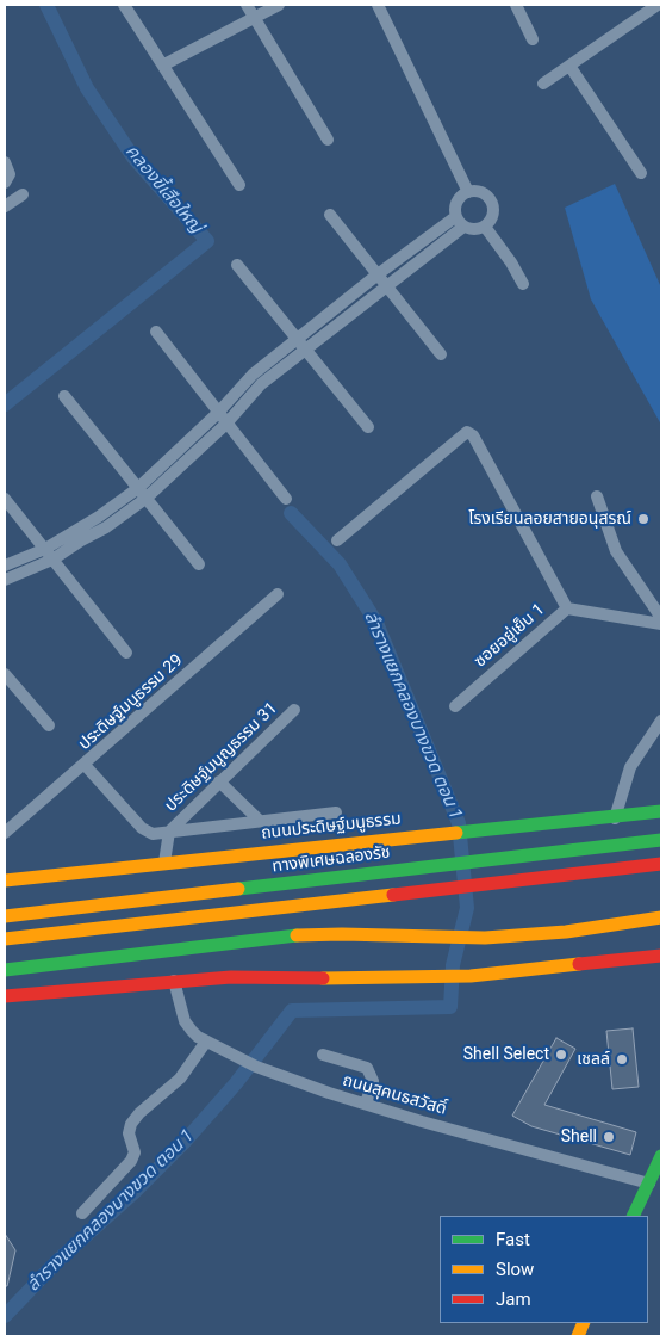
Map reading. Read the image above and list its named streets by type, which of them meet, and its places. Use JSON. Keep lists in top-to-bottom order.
{
  "streets": {
    "main road": ["ถนนประดิษฐ์มนูธรรม", "ทางพิเศษฉลองรัช"],
    "street": [
      "ซอยอยู่เย็น 1",
      "ประดิษฐ์มนูธรรม 29",
      "ประดิษฐ์มนูญธรรม 31",
      "ถนนสุคนธสวัสดิ์"
    ]
  },
  "crossings": [
    ["ประดิษฐ์มนูญธรรม 31", "ถนนประดิษฐ์มนูธรรม"]
  ],
  "water": ["คลองขี้เสือใหญ่", "ลำรางแยกคลองบางขวด ตอน 1"],
  "places": [
    "โรงเรียนลอยสายอนุสรณ์",
    "Shell Select",
    "เชลล์",
    "Shell"
  ],
  "legend": ["Fast", "Slow", "Jam"]
}
